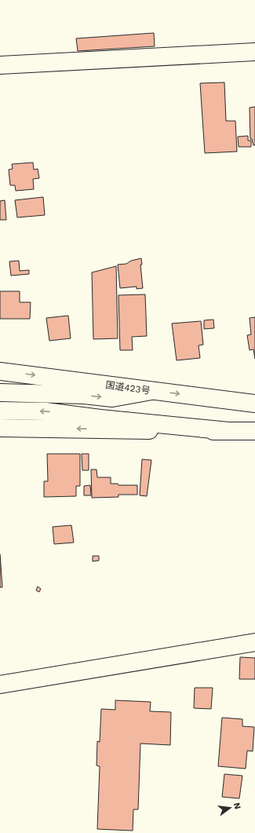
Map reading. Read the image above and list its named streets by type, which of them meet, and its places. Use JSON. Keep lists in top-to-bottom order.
{
  "streets": {
    "main road": ["国道423号"]
  },
  "north": "right"
}
